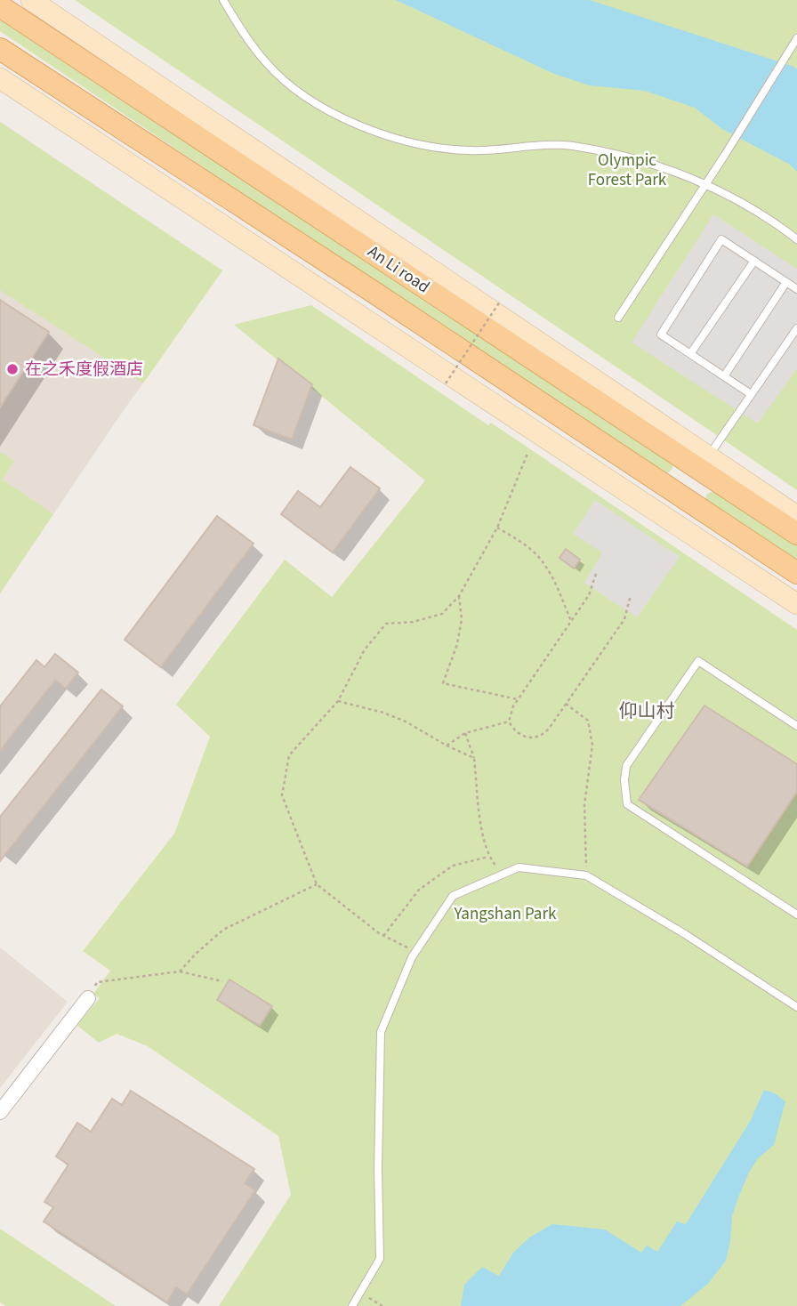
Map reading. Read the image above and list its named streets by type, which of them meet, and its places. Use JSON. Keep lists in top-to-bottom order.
{
  "streets": {
    "main road": ["An Li road"]
  },
  "districts": ["仰山村"],
  "parks": ["Olympic Forest Park", "Yangshan Park"],
  "places": ["在之禾度假酒店"]
}
